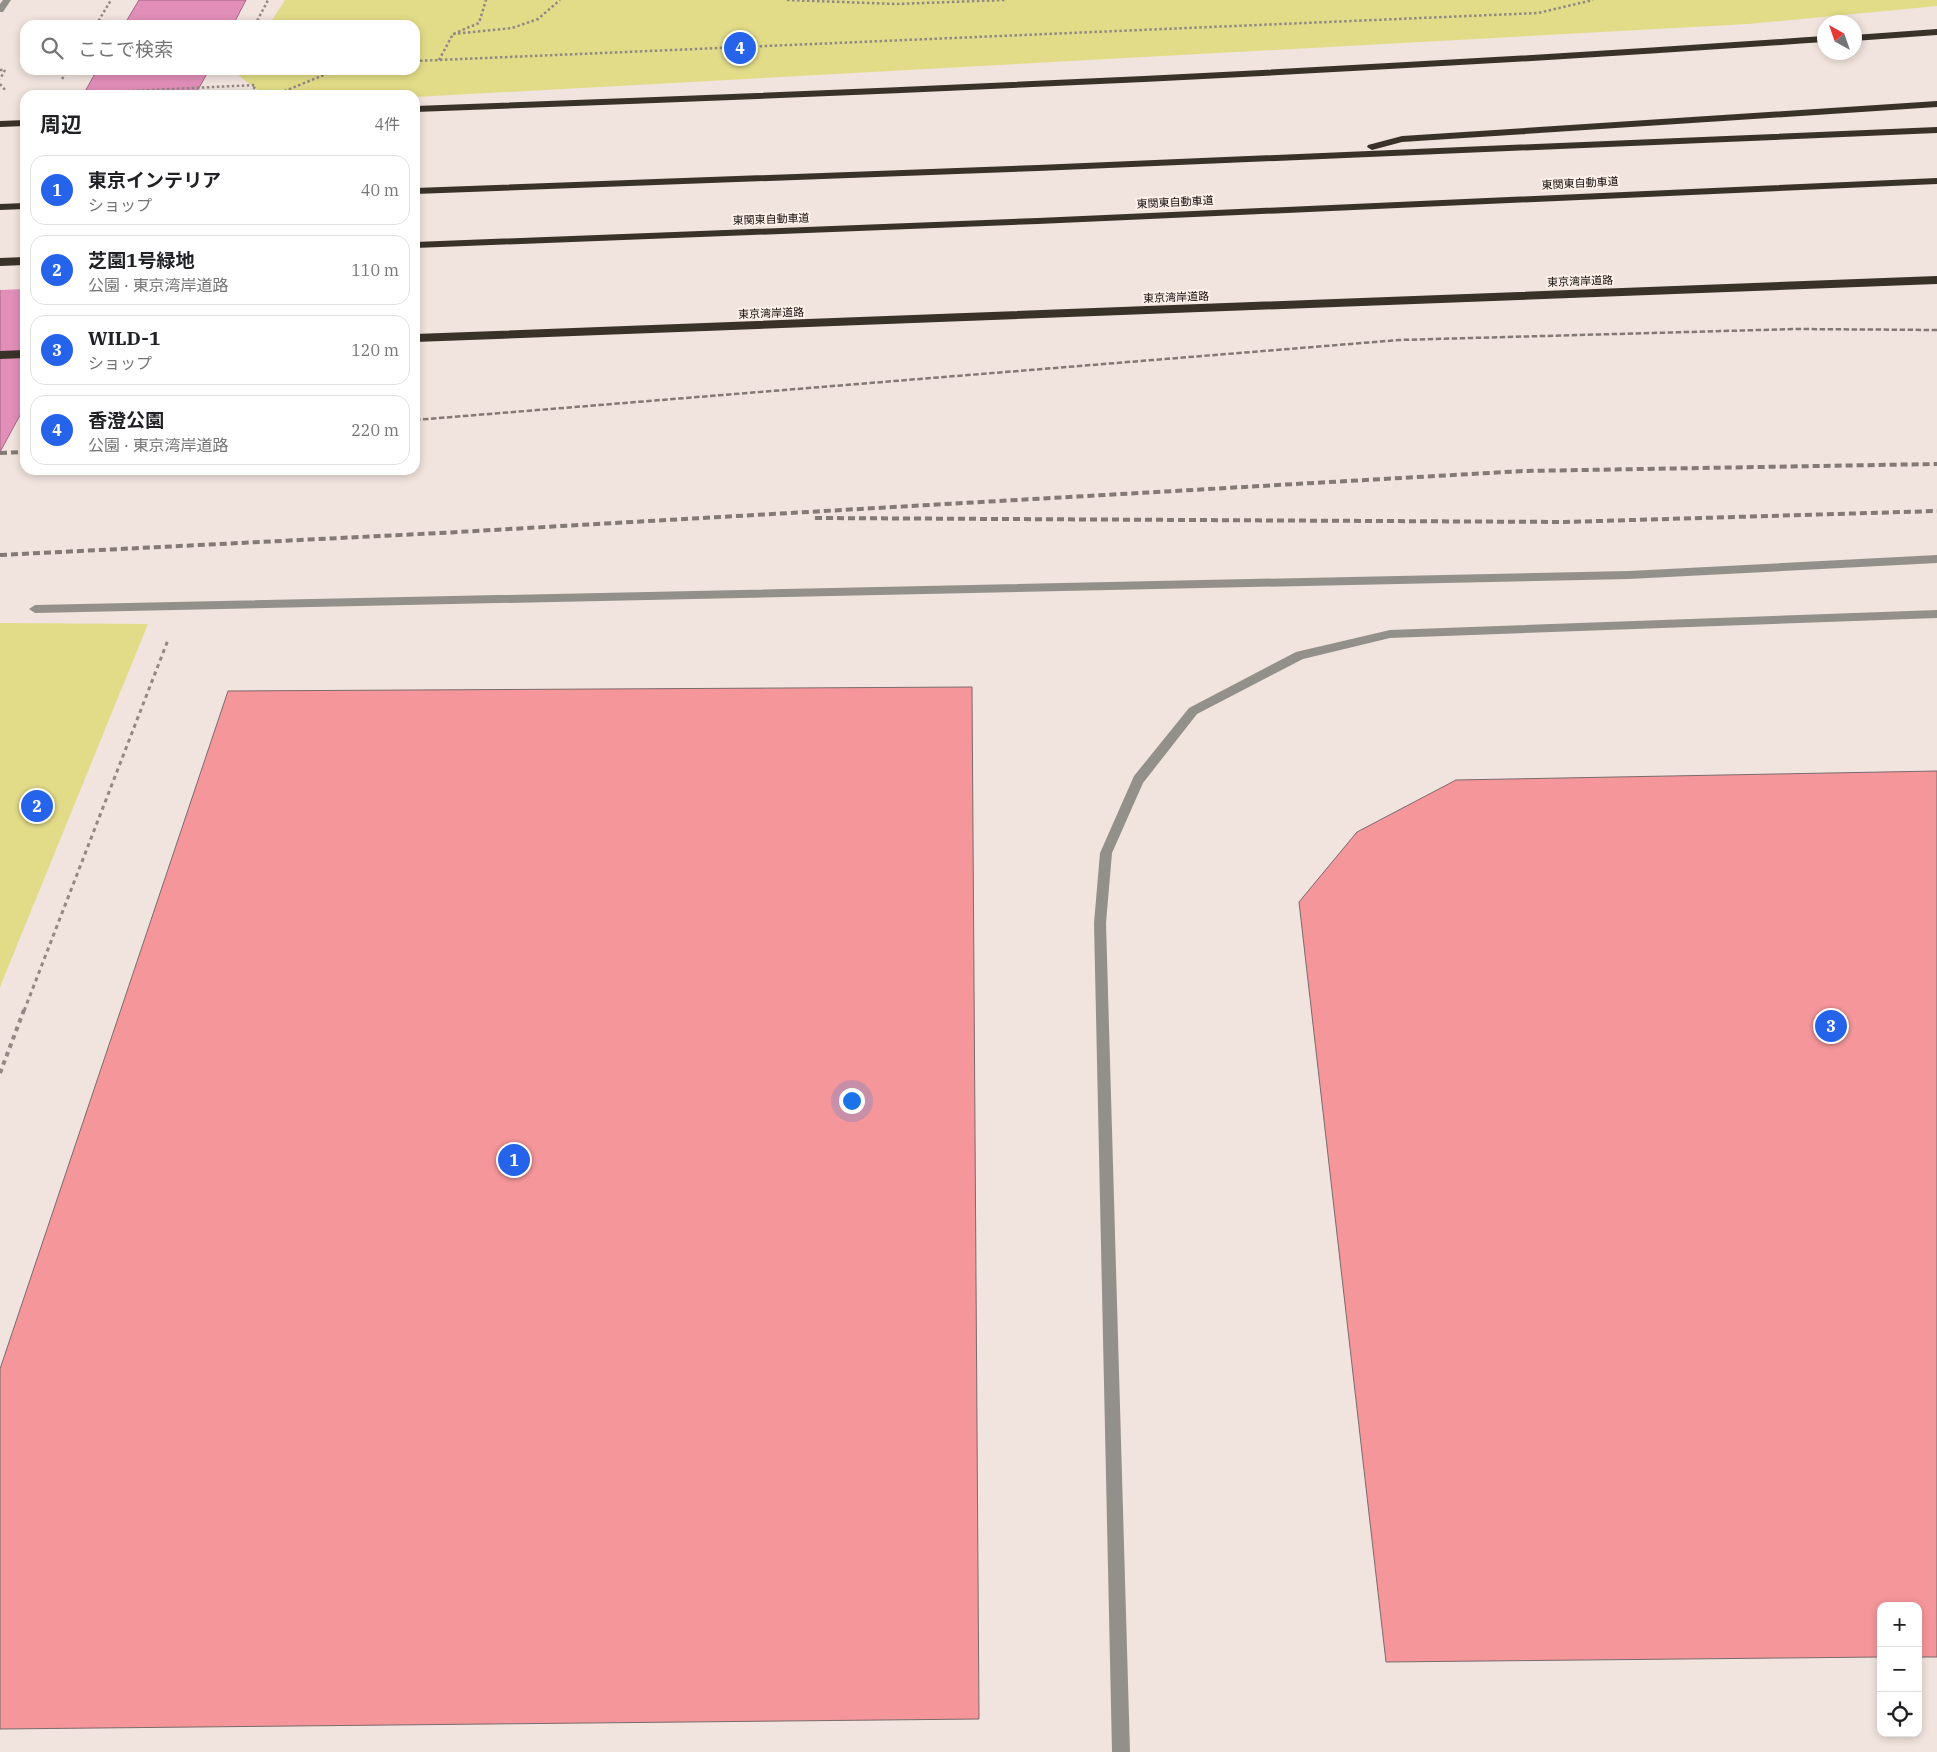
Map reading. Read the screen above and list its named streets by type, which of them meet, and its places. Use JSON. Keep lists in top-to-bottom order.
{
  "streets": {
    "highway": ["東関東自動車道", "東京湾岸道路"]
  },
  "north": "top left",
  "page": {
    "search": "ここで検索",
    "pins": [
      "4",
      "2",
      "3",
      "1"
    ],
    "heading": ["周辺", "4件"],
    "list": [
      {
        "mark": "1",
        "name": "東京インテリア",
        "note": "ショップ",
        "value": "40 m"
      },
      {
        "mark": "2",
        "name": "芝園1号緑地",
        "note": "公園 · 東京湾岸道路",
        "value": "110 m"
      },
      {
        "mark": "3",
        "name": "WILD-1",
        "note": "ショップ",
        "value": "120 m"
      },
      {
        "mark": "4",
        "name": "香澄公園",
        "note": "公園 · 東京湾岸道路",
        "value": "220 m"
      }
    ],
    "map_buttons": ["+", "−"]
  }
}
